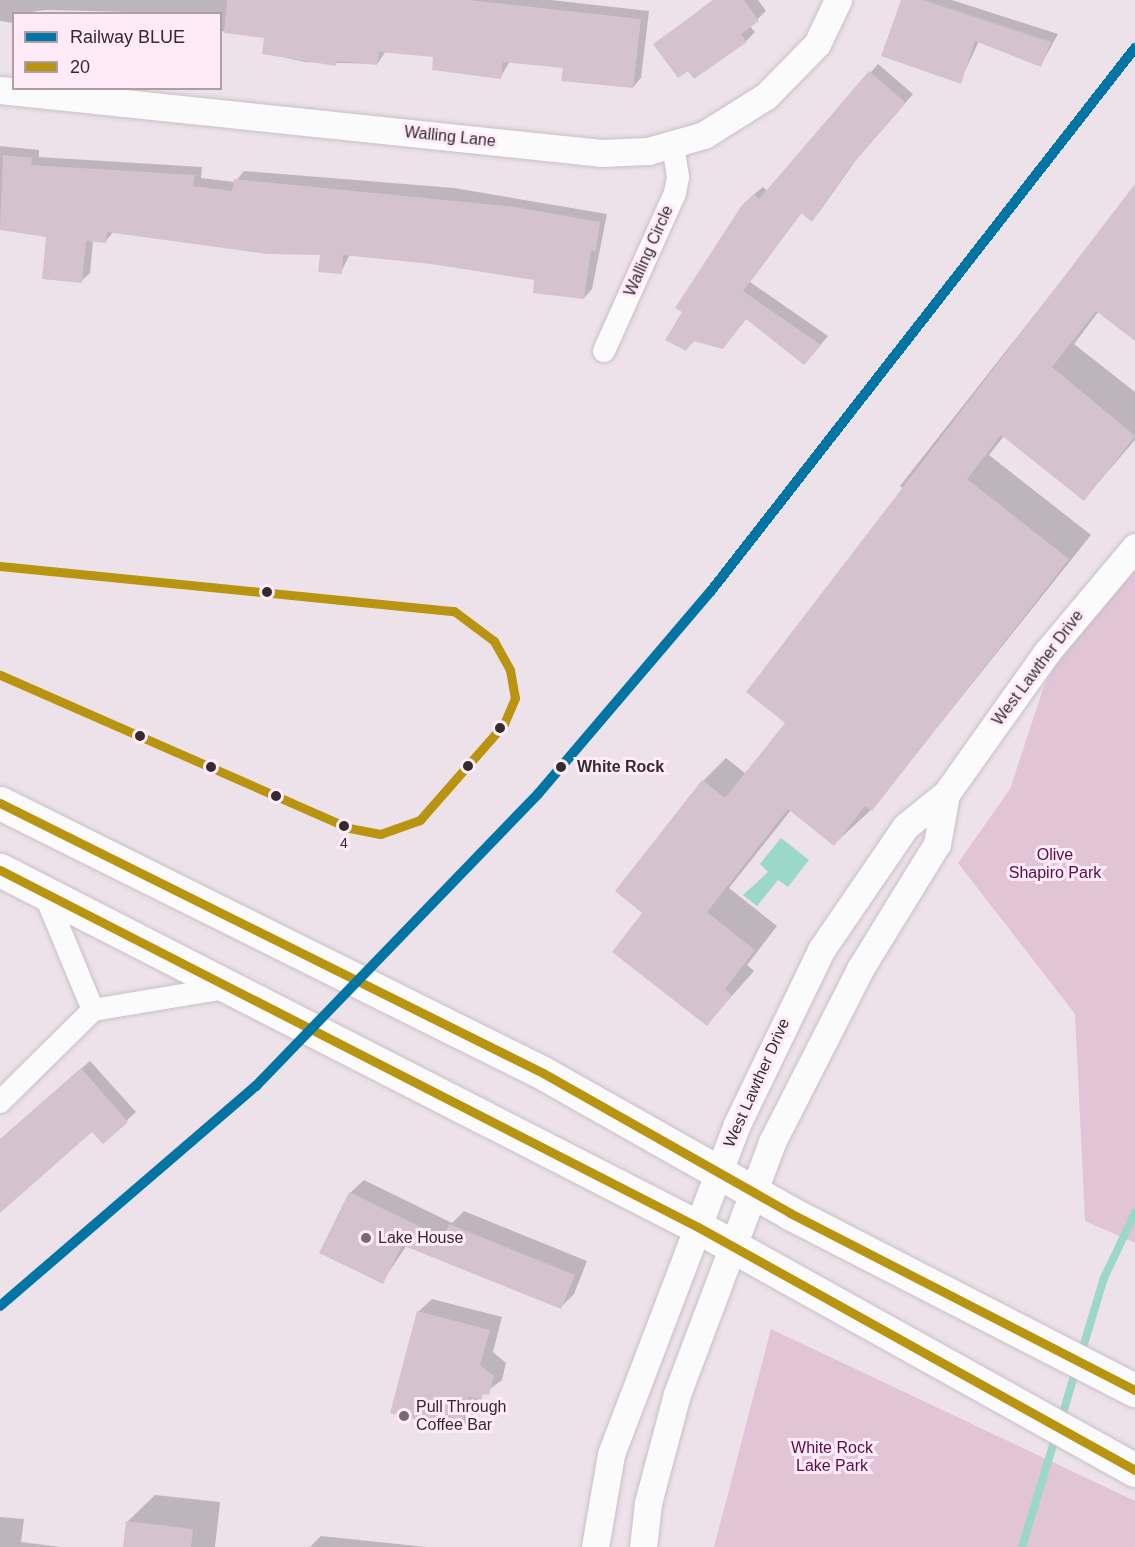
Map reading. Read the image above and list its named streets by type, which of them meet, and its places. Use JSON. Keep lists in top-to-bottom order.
{
  "streets": {
    "street": ["Walling Lane", "Walling Circle", "West Lawther Drive"]
  },
  "crossings": [
    ["Walling Lane", "Walling Circle"]
  ],
  "parks": ["Olive Shapiro Park", "White Rock Lake Park"],
  "places": [
    "White Rock",
    "4",
    "Lake House",
    "Pull Through Coffee Bar"
  ],
  "lines": ["rail line BLUE", "transit line 20"],
  "legend": ["Railway BLUE", "20"]
}
